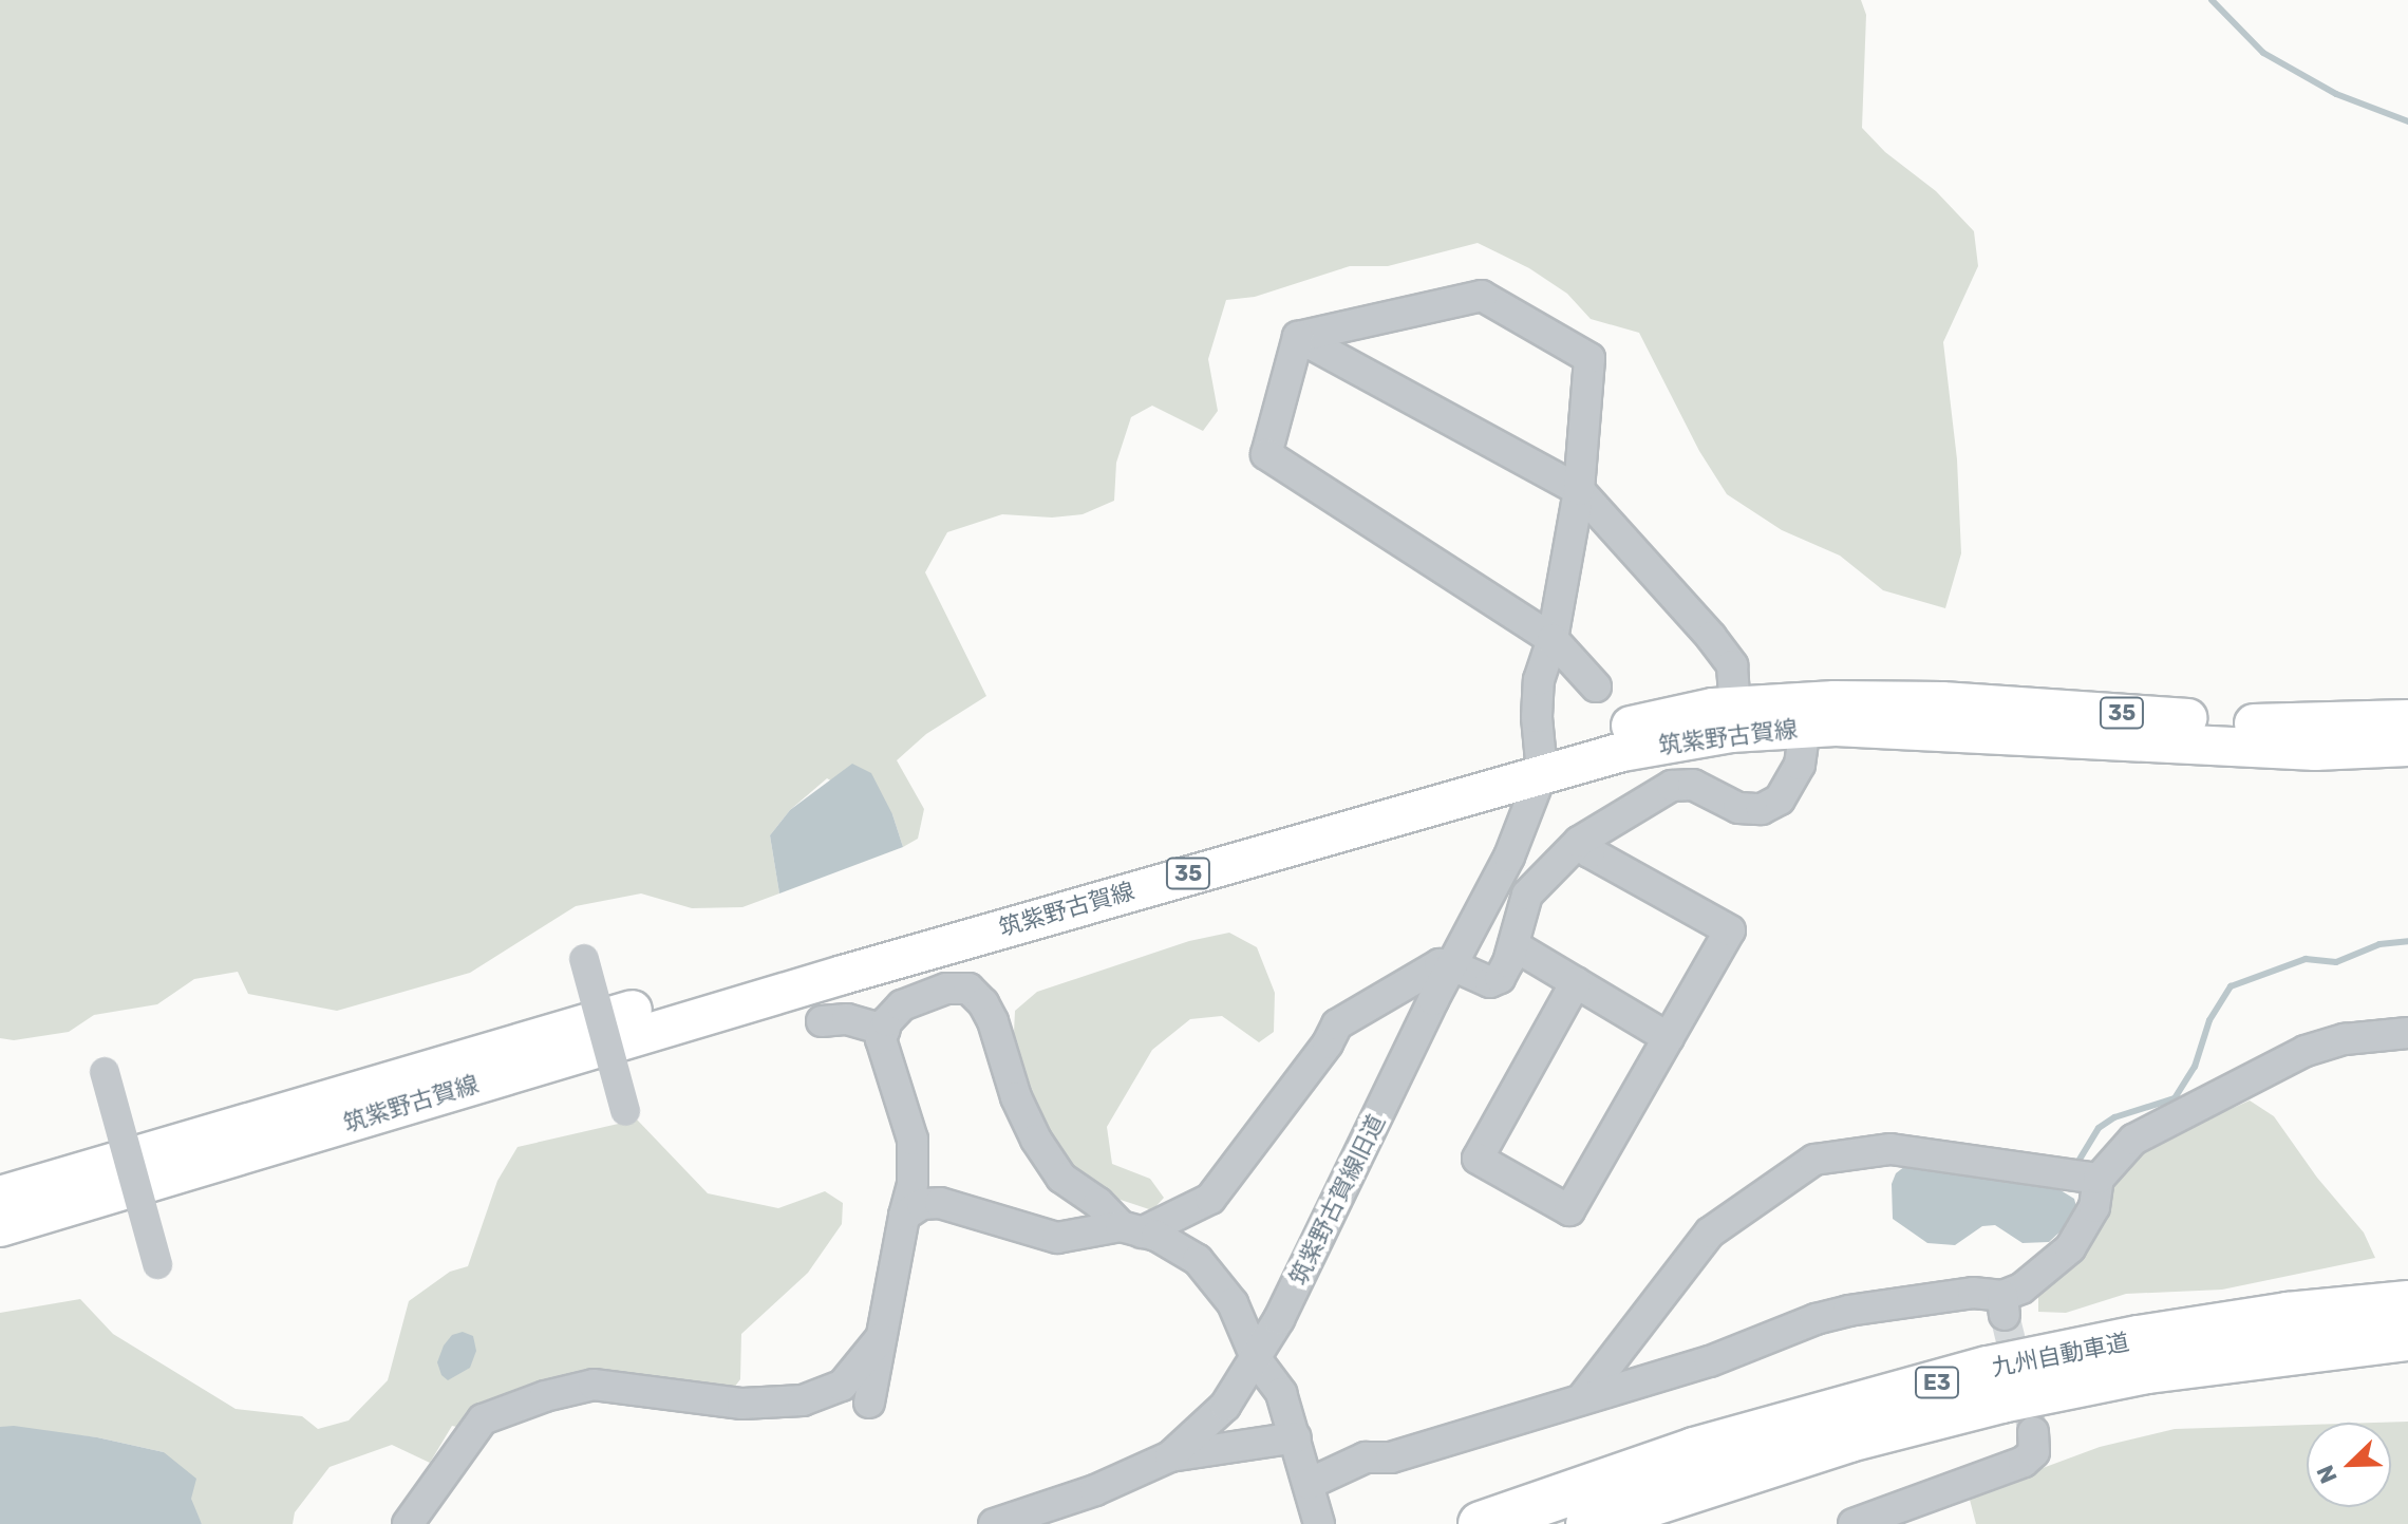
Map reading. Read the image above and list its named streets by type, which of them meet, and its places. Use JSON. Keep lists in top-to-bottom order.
{
  "streets": {
    "highway": ["九州自動車道", "E3"],
    "main road": ["35", "筑紫野古賀線"],
    "street": ["筑紫野古賀線旧道"]
  },
  "crossings": [
    ["筑紫野古賀線", "筑紫野古賀線旧道"]
  ],
  "north": "bottom left"
}
